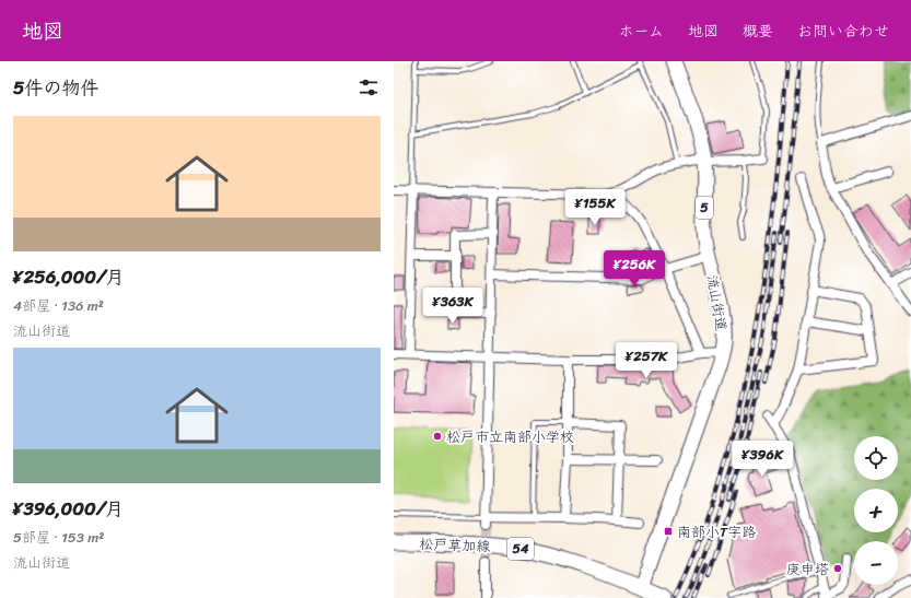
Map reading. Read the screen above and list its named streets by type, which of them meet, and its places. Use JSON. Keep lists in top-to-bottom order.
{
  "streets": {
    "main road": [
      "5",
      "流山街道",
      "松戸草加線",
      "54"
    ]
  },
  "crossings": [
    ["流山街道", "松戸草加線"]
  ],
  "places": {
    "other": ["松戸市立南部小学校", "庚申塔"],
    "transit": ["南部小T字路"]
  },
  "page": {
    "header": "地図",
    "nav": [
      "ホーム",
      "地図",
      "概要",
      "お問い合わせ"
    ],
    "heading": "5件の物件",
    "list": [
      {
        "name": "¥256,000/月",
        "note": "4部屋 · 136 m² · 流山街道"
      },
      {
        "name": "¥396,000/月",
        "note": "5部屋 · 153 m² · 流山街道"
      }
    ],
    "price": [
      "¥155K",
      "¥256K",
      "¥363K",
      "¥257K",
      "¥396K"
    ],
    "map_buttons": ["+", "−"]
  }
}
